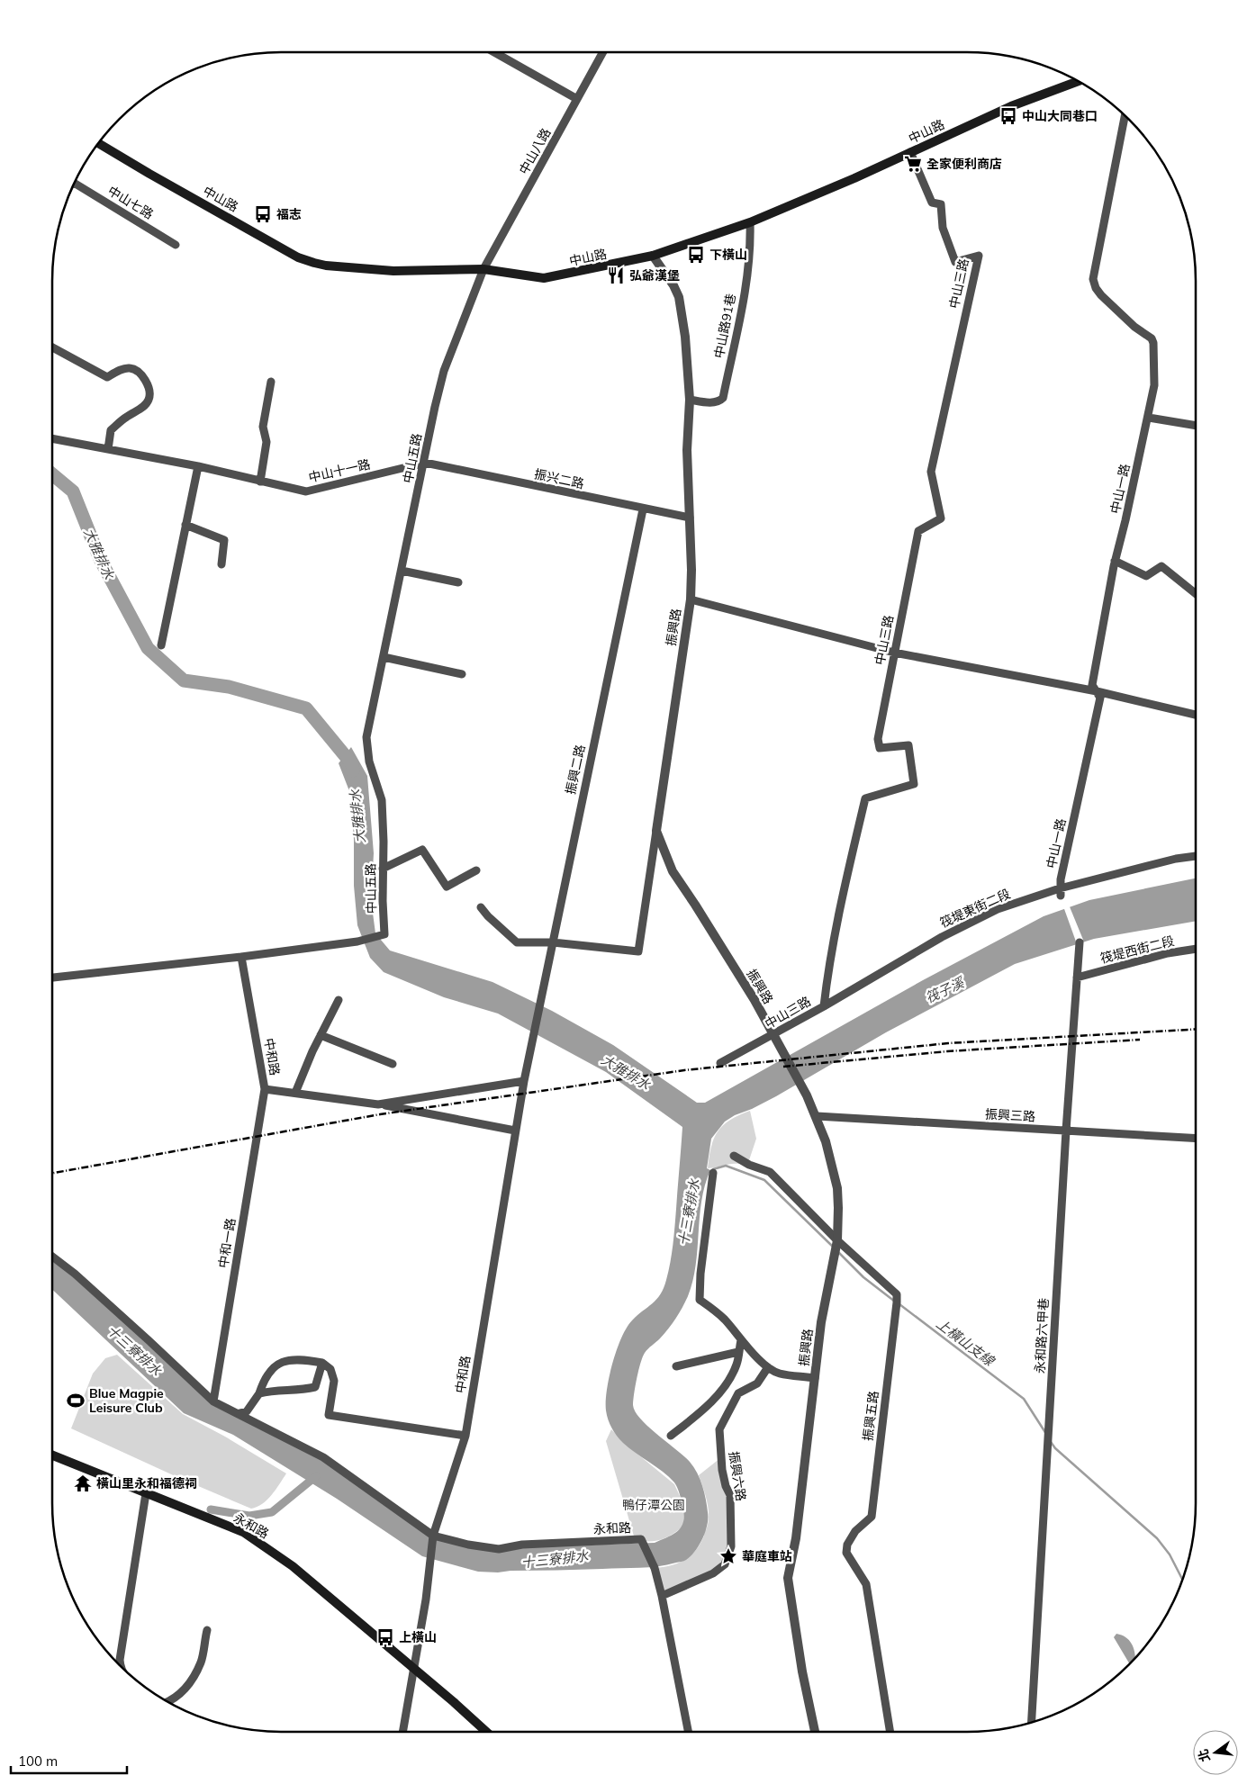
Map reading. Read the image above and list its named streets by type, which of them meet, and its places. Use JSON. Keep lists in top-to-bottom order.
{
  "streets": {
    "main road": ["中山路", "永和路"],
    "street": [
      "中山八路",
      "中山七路",
      "中山三路",
      "中山路91巷",
      "中山五路",
      "中山十一路",
      "振兴二路",
      "中山一路",
      "振興路",
      "振興二路",
      "筏堤東街二段",
      "筏堤西街二段",
      "中和路",
      "振興三路",
      "中和一路",
      "永和路六甲巷",
      "振興五路",
      "振興六路"
    ]
  },
  "crossings": [
    ["中山路", "中山八路"],
    ["中山路", "中山三路"],
    ["中山路", "中山路91巷"],
    ["中山路", "中山五路"],
    ["中山路", "振興路"],
    ["中山八路", "中山五路"],
    ["中山三路", "振興路"],
    ["中山三路", "筏堤東街二段"],
    ["中山路91巷", "振興路"],
    ["中山五路", "中山十一路"],
    ["中山五路", "振兴二路"],
    ["中山五路", "中和路"],
    ["中山十一路", "振兴二路"],
    ["振兴二路", "振興路"],
    ["振兴二路", "振興二路"],
    ["中山一路", "筏堤東街二段"],
    ["振興路", "振興三路"],
    ["振興路", "振興五路"],
    ["振興二路", "中和路"],
    ["筏堤西街二段", "永和路六甲巷"],
    ["中和路", "中和一路"],
    ["中和路", "永和路"],
    ["振興三路", "永和路六甲巷"],
    ["振興六路", "永和路"]
  ],
  "water": [
    "大雅排水",
    "筏子溪",
    "十三寮排水",
    "上橫山支線"
  ],
  "parks": ["鴨仔潭公園"],
  "places": {
    "bus stop": [
      "中山大同巷口",
      "福志",
      "下橫山",
      "上橫山"
    ],
    "supermarket": ["全家便利商店"],
    "restaurant": ["弘爺漢堡"],
    "sports": ["Blue Magpie Leisure Club"],
    "temple": ["橫山里永和福德祠"],
    "place": ["華庭車站"]
  },
  "scale_bar": "100 m",
  "north": "left"
}
